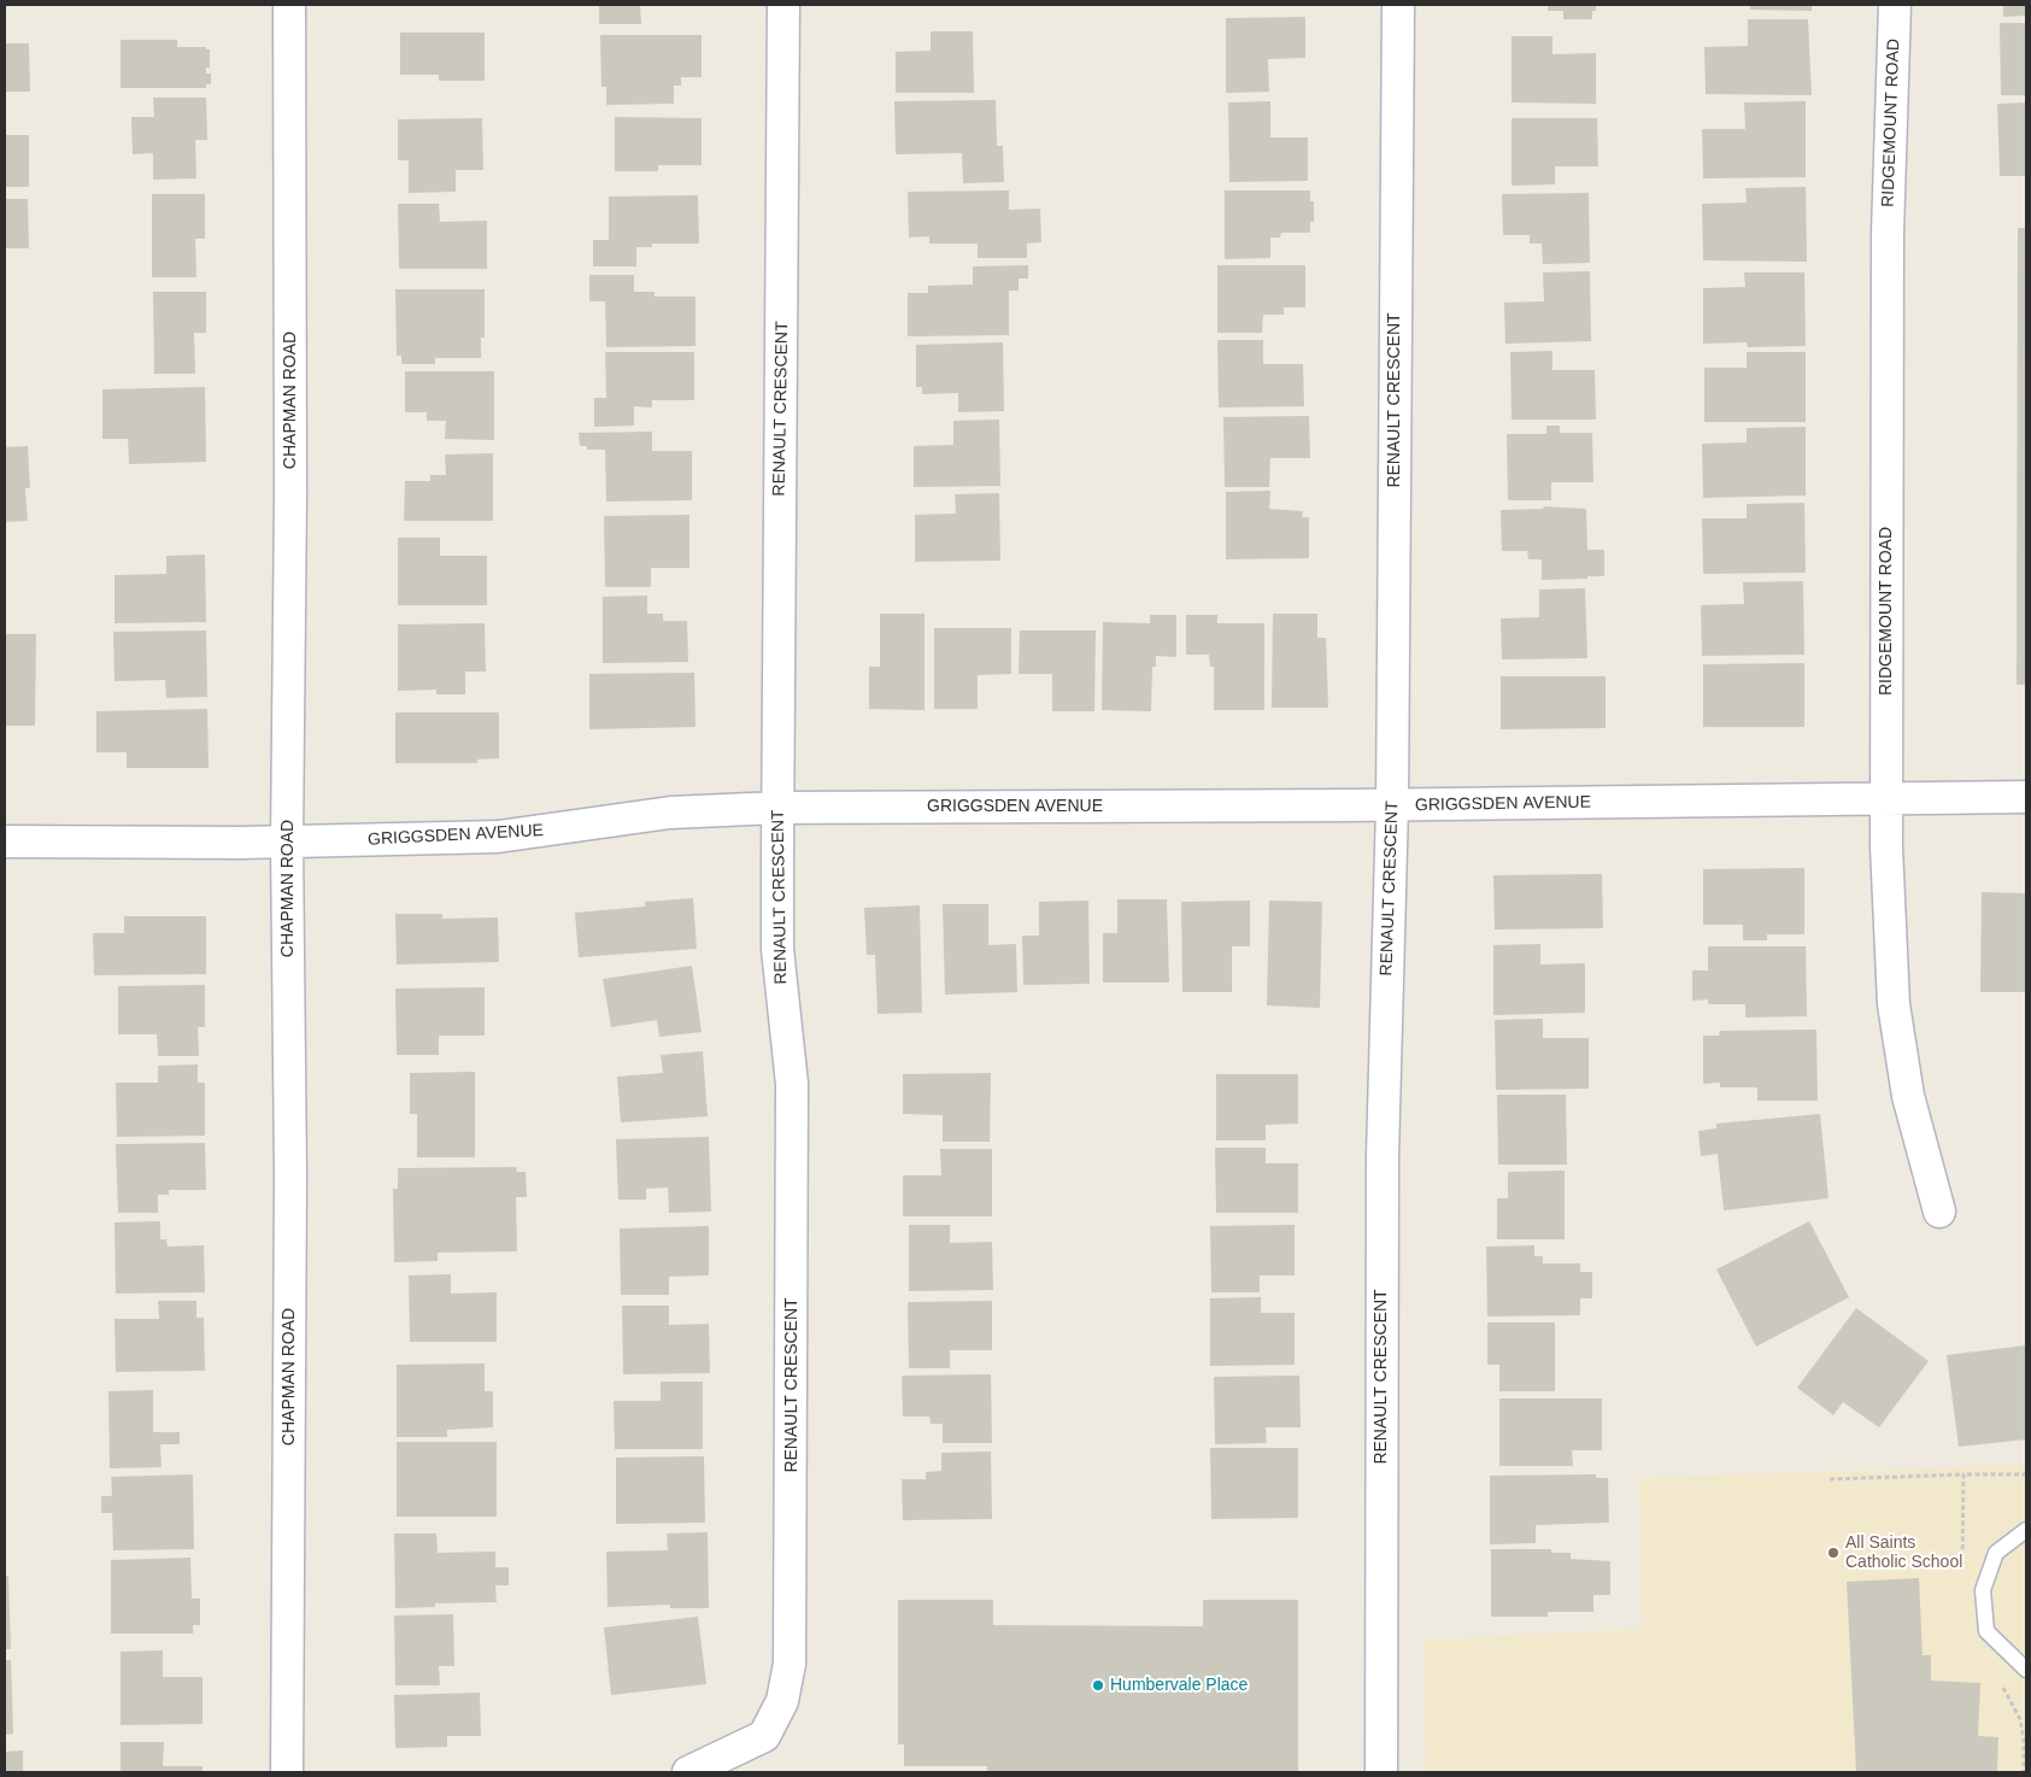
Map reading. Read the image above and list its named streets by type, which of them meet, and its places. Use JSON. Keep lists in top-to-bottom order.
{
  "streets": {
    "street": [
      "RIDGEMOUNT ROAD",
      "CHAPMAN ROAD",
      "RENAULT CRESCENT",
      "GRIGGSDEN AVENUE"
    ]
  },
  "crossings": [
    ["RIDGEMOUNT ROAD", "GRIGGSDEN AVENUE"],
    ["CHAPMAN ROAD", "GRIGGSDEN AVENUE"],
    ["RENAULT CRESCENT", "GRIGGSDEN AVENUE"]
  ],
  "places": ["All Saints Catholic School", "Humbervale Place"]
}
